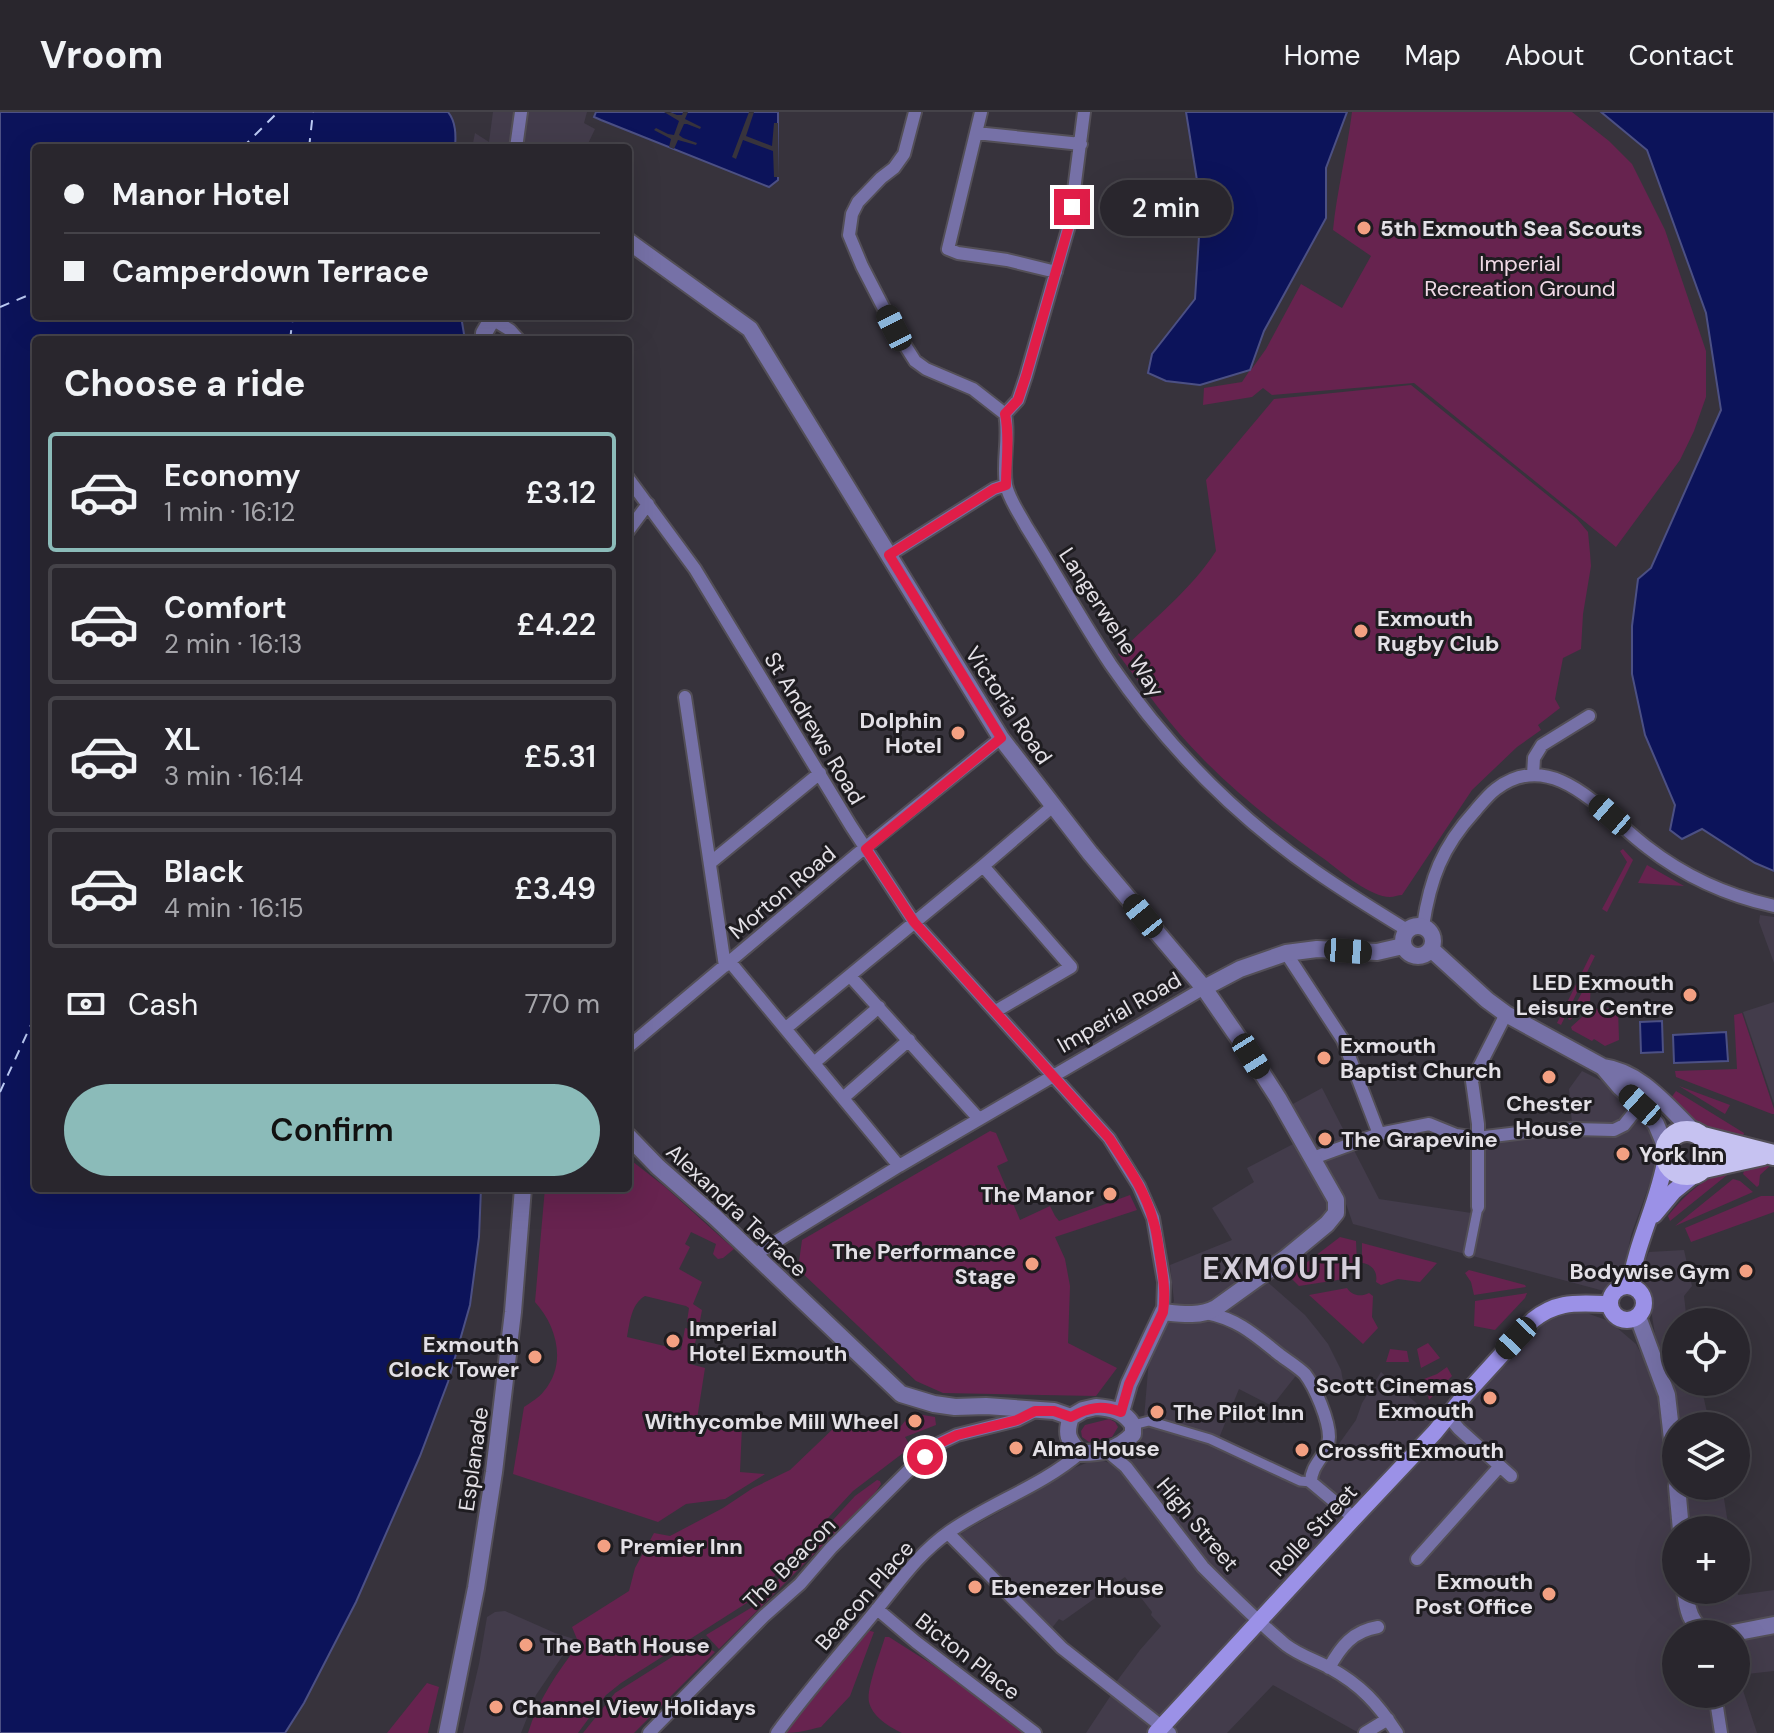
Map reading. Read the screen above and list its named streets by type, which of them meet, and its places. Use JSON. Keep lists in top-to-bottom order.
{
  "streets": {
    "main road": ["Rolle Street"],
    "street": [
      "Langerwehe Way",
      "Victoria Road",
      "St Andrews Road",
      "Morton Road",
      "Imperial Road",
      "Alexandra Terrace",
      "Esplanade",
      "High Street",
      "The Beacon",
      "Beacon Place",
      "Bicton Place"
    ]
  },
  "crossings": [
    ["Langerwehe Way", "Imperial Road"],
    ["Victoria Road", "Morton Road"],
    ["Victoria Road", "Imperial Road"],
    ["St Andrews Road", "Morton Road"],
    ["St Andrews Road", "Imperial Road"],
    ["Imperial Road", "Alexandra Terrace"],
    ["Alexandra Terrace", "High Street"],
    ["Alexandra Terrace", "The Beacon"],
    ["Alexandra Terrace", "Beacon Place"],
    ["High Street", "Rolle Street"],
    ["High Street", "Beacon Place"],
    ["Beacon Place", "Bicton Place"]
  ],
  "districts": ["EXMOUTH"],
  "parks": ["Imperial Recreation Ground"],
  "places": [
    "5th Exmouth Sea Scouts",
    "Exmouth Rugby Club",
    "Dolphin Hotel",
    "LED Exmouth Leisure Centre",
    "Exmouth Baptist Church",
    "Chester House",
    "The Grapevine",
    "York Inn",
    "The Manor",
    "The Performance Stage",
    "Bodywise Gym",
    "Imperial Hotel Exmouth",
    "Exmouth Clock Tower",
    "Scott Cinemas Exmouth",
    "The Pilot Inn",
    "Withycombe Mill Wheel",
    "Alma House",
    "Crossfit Exmouth",
    "Premier Inn",
    "Ebenezer House",
    "Exmouth Post Office",
    "The Bath House",
    "Channel View Holidays"
  ],
  "page": {
    "header": "Vroom",
    "nav": [
      "Home",
      "Map",
      "About",
      "Contact"
    ],
    "banner": ["Manor Hotel", "Camperdown Terrace"],
    "bubble": "2 min",
    "heading": "Choose a ride",
    "list": [
      {
        "name": "Economy",
        "note": "1 min · 16:12",
        "value": "£3.12"
      },
      {
        "name": "Comfort",
        "note": "2 min · 16:13",
        "value": "£4.22"
      },
      {
        "name": "XL",
        "note": "3 min · 16:14",
        "value": "£5.31"
      },
      {
        "name": "Black",
        "note": "4 min · 16:15",
        "value": "£3.49"
      }
    ],
    "pay": ["Cash", "770 m"],
    "buttons": "Confirm",
    "map_buttons": ["+", "−"]
  }
}
